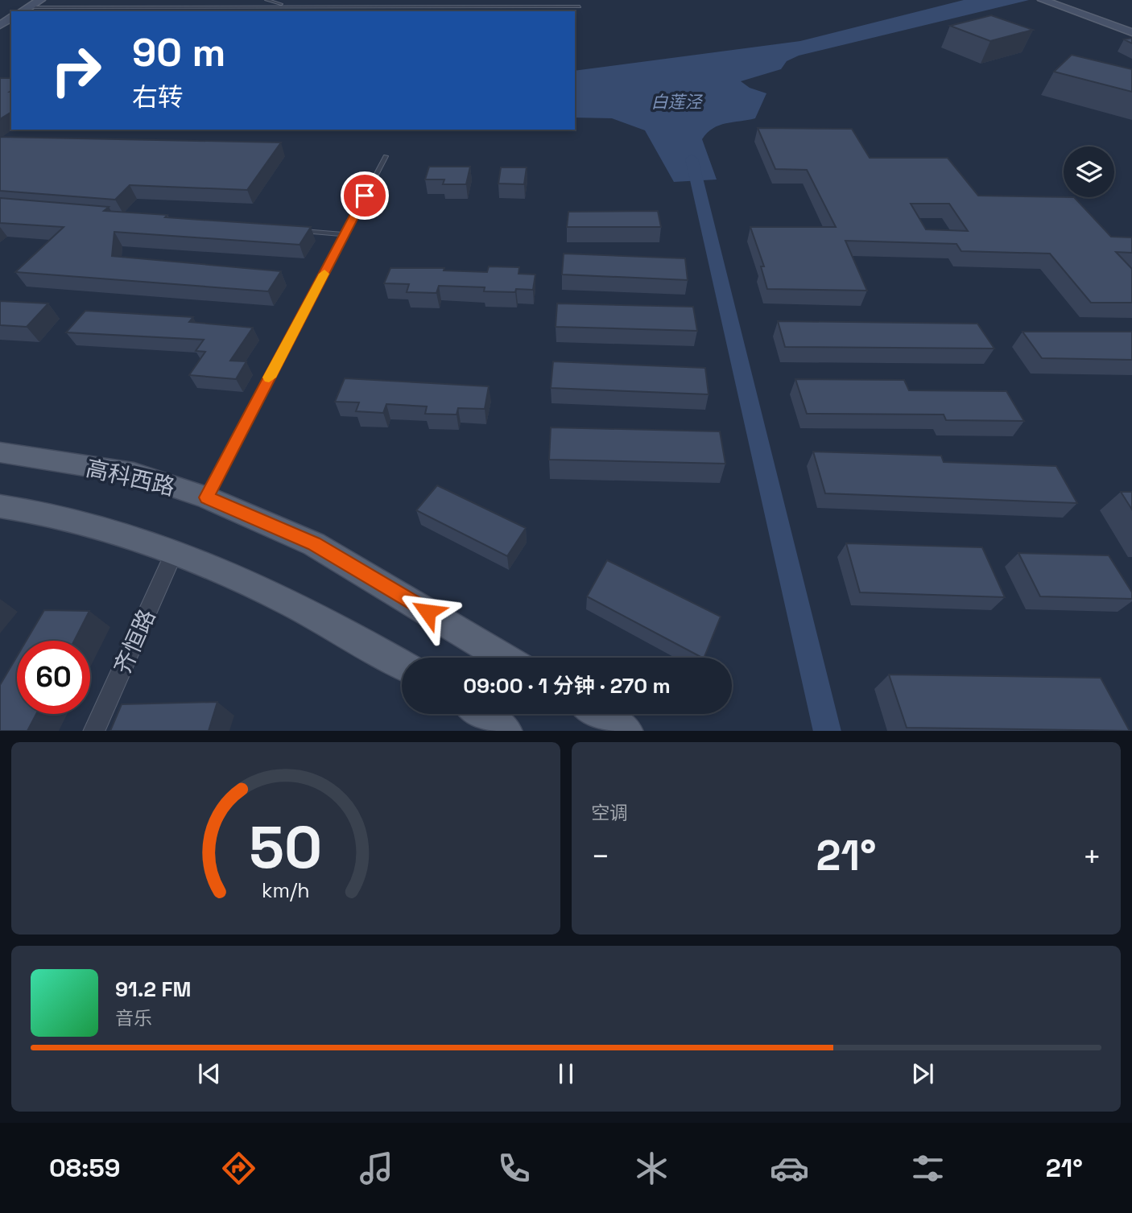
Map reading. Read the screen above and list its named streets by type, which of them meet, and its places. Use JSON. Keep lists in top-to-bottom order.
{
  "streets": {
    "main road": ["高科西路"],
    "street": ["齐恒路"]
  },
  "water": ["白莲泾"],
  "page": {
    "turn": ["90 m", "右转"],
    "limit": "60",
    "trip": "09:00 · 1 分钟 · 270 m",
    "tile": "空调",
    "heat": ["−", "21°", "+"],
    "song": ["91.2 FM", "音乐"],
    "tabs": ["08:59", "21°"],
    "gauge": ["50", "km/h"]
  }
}
